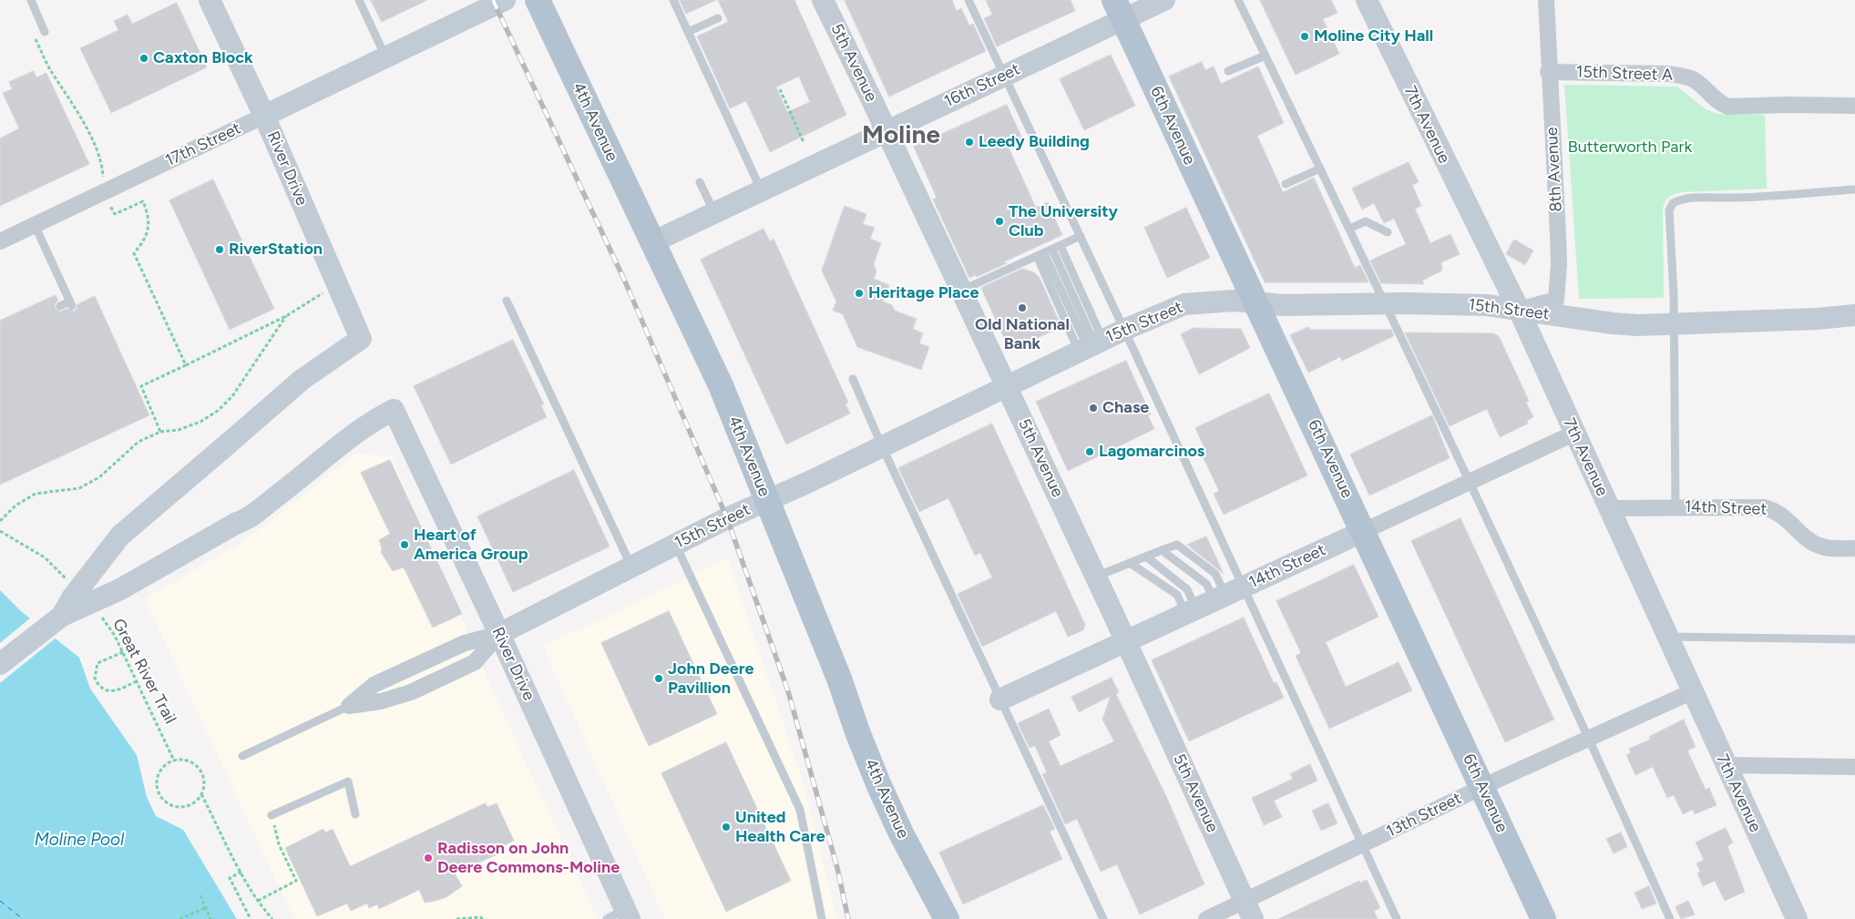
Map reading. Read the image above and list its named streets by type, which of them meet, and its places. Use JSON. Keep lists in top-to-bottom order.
{
  "streets": {
    "main road": ["4th Avenue", "6th Avenue"],
    "street": [
      "5th Avenue",
      "15th Street A",
      "16th Street",
      "7th Avenue",
      "17th Street",
      "River Drive",
      "8th Avenue",
      "15th Street",
      "14th Street",
      "13th Street"
    ],
    "path": ["Great River Trail"]
  },
  "crossings": [
    ["5th Avenue", "16th Street"],
    ["5th Avenue", "15th Street"],
    ["5th Avenue", "14th Street"],
    ["5th Avenue", "13th Street"],
    ["15th Street A", "8th Avenue"],
    ["16th Street", "4th Avenue"],
    ["16th Street", "6th Avenue"],
    ["4th Avenue", "15th Street"],
    ["7th Avenue", "8th Avenue"],
    ["7th Avenue", "15th Street"],
    ["7th Avenue", "14th Street"],
    ["7th Avenue", "13th Street"],
    ["6th Avenue", "15th Street"],
    ["6th Avenue", "14th Street"],
    ["6th Avenue", "13th Street"],
    ["17th Street", "River Drive"],
    ["River Drive", "15th Street"],
    ["8th Avenue", "15th Street"]
  ],
  "districts": ["Moline"],
  "water": ["Moline Pool"],
  "parks": ["Butterworth Park"],
  "places": [
    "Moline City Hall",
    "Caxton Block",
    "Leedy Building",
    "The University Club",
    "RiverStation",
    "Heritage Place",
    "Old National Bank",
    "Chase",
    "Lagomarcinos",
    "Heart of America Group",
    "John Deere Pavillion",
    "United Health Care",
    "Radisson on John Deere Commons-Moline"
  ]
}
